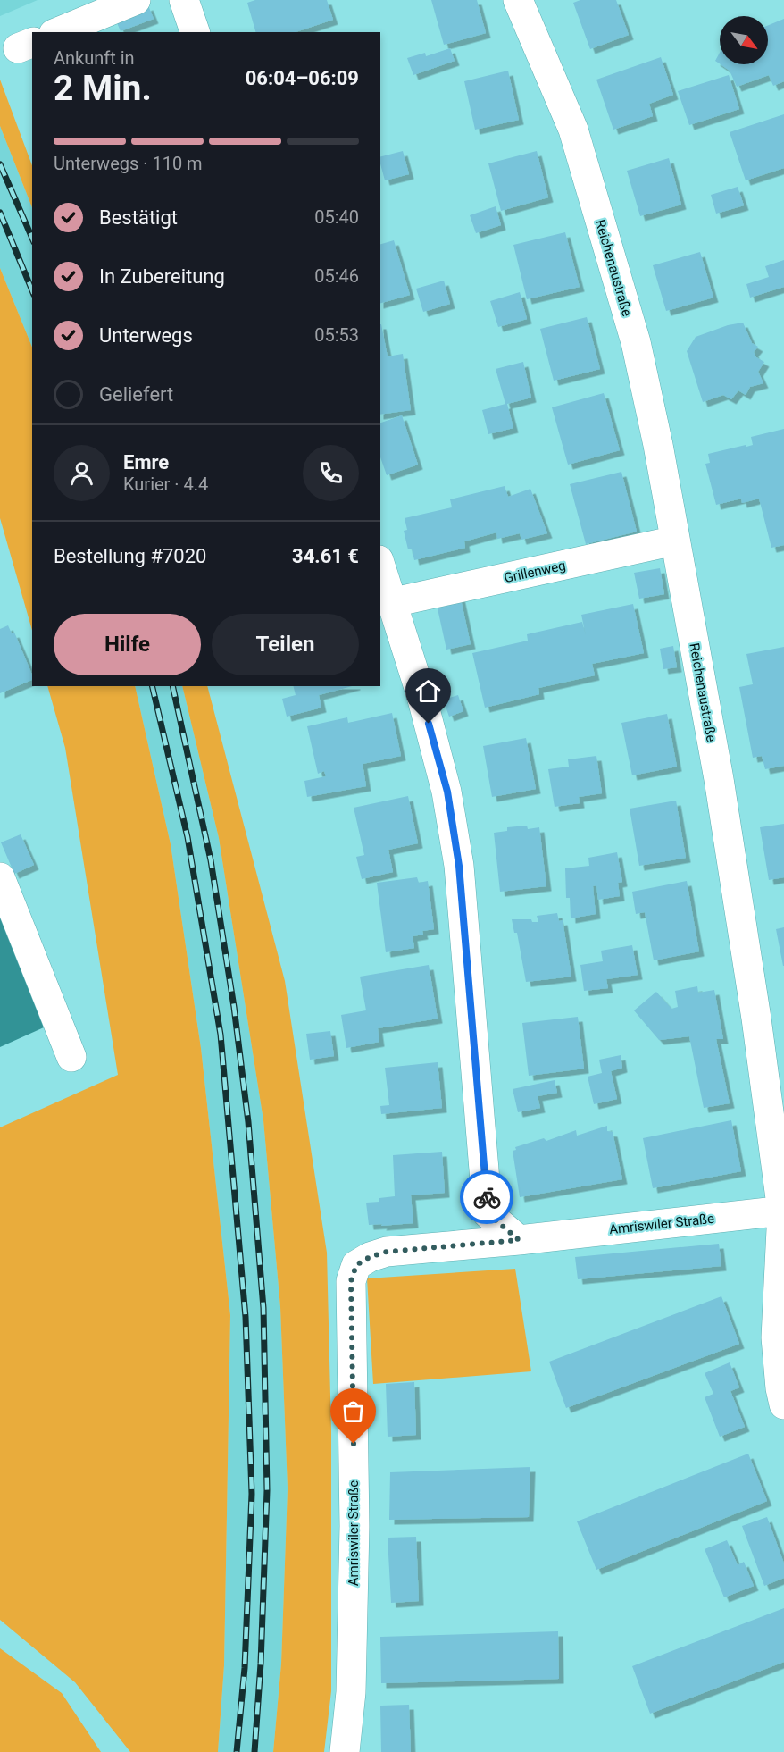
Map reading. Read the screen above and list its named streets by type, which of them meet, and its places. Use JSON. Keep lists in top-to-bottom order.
{
  "streets": {
    "street": ["Reichenaustraße", "Grillenweg", "Amriswiler Straße"]
  },
  "crossings": [
    ["Reichenaustraße", "Grillenweg"],
    ["Reichenaustraße", "Amriswiler Straße"]
  ],
  "north": "bottom right",
  "page": {
    "heading": ["2 Min.", "Ankunft in", "06:04–06:09"],
    "panel": [
      "Emre",
      "Kurier · 4.4",
      "Bestellung #7020",
      "34.61 €"
    ],
    "bar": "Unterwegs · 110 m",
    "list": [
      ["Bestätigt", "05:40"],
      ["In Zubereitung", "05:46"],
      ["Unterwegs", "05:53"],
      "Geliefert"
    ],
    "buttons": ["Hilfe", "Teilen"]
  }
}
